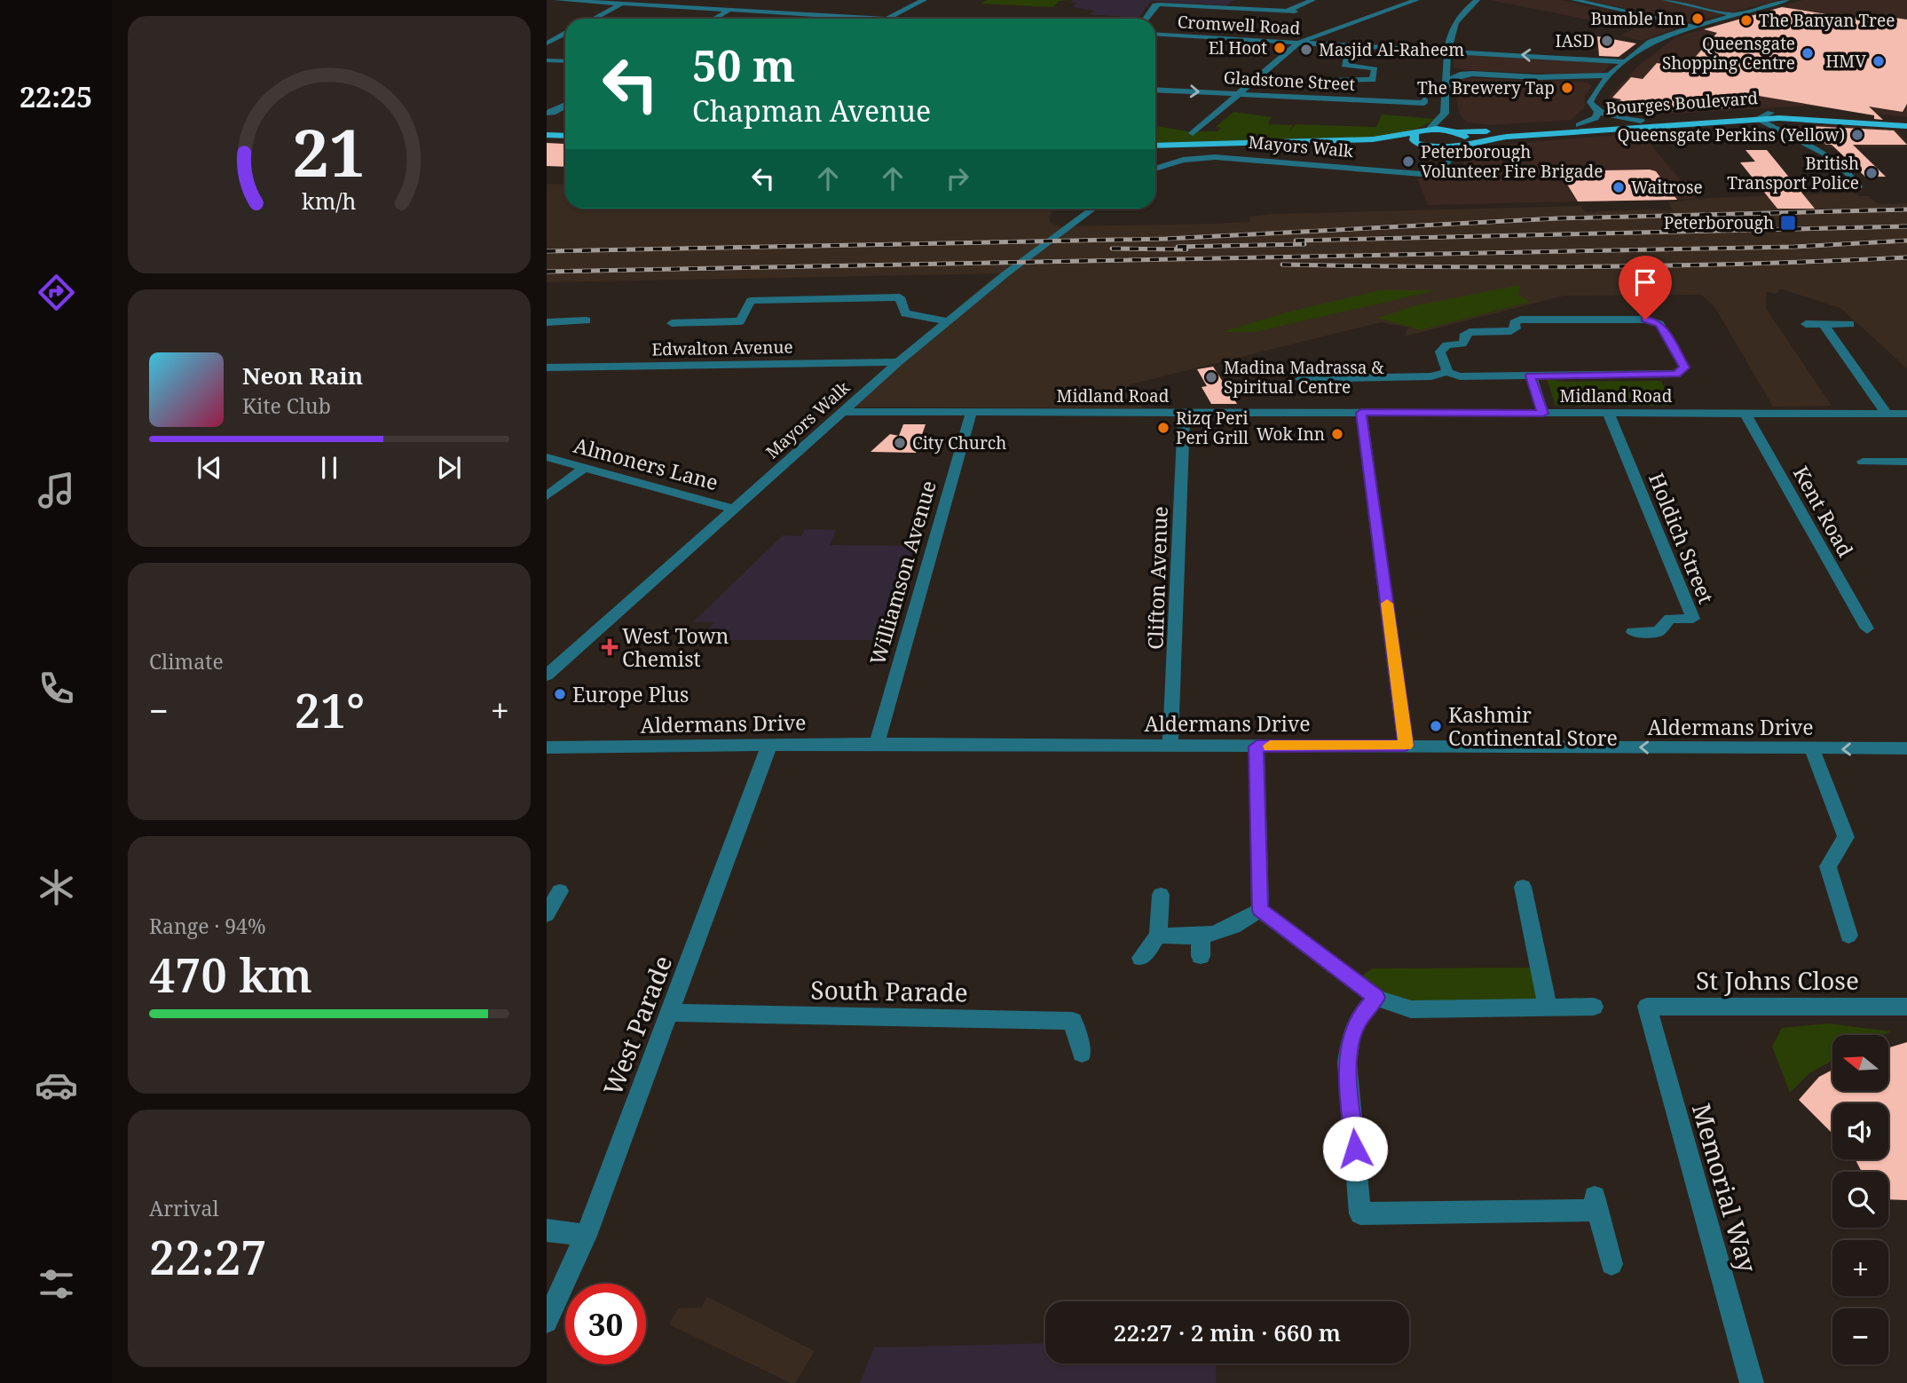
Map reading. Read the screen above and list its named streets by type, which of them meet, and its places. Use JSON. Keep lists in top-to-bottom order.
{
  "streets": {
    "main road": ["Bourges Boulevard"],
    "street": [
      "Cromwell Road",
      "Gladstone Street",
      "Mayors Walk",
      "Edwalton Avenue",
      "Midland Road",
      "Almoners Lane",
      "Kent Road",
      "Holdich Street",
      "Williamson Avenue",
      "Clifton Avenue",
      "Aldermans Drive",
      "St Johns Close",
      "South Parade",
      "West Parade",
      "Memorial Way"
    ]
  },
  "crossings": [
    ["Mayors Walk", "Edwalton Avenue"],
    ["Mayors Walk", "Midland Road"],
    ["Mayors Walk", "Almoners Lane"],
    ["Midland Road", "Kent Road"],
    ["Midland Road", "Holdich Street"],
    ["Midland Road", "Williamson Avenue"],
    ["Midland Road", "Clifton Avenue"],
    ["Williamson Avenue", "Aldermans Drive"],
    ["Clifton Avenue", "Aldermans Drive"],
    ["Aldermans Drive", "West Parade"],
    ["St Johns Close", "Memorial Way"],
    ["South Parade", "West Parade"]
  ],
  "one_way": ["Aldermans Drive"],
  "places": {
    "other": [
      "Bumble Inn",
      "The Banyan Tree",
      "IASD",
      "El Hoot",
      "Masjid Al-Raheem",
      "Queensgate Shopping Centre",
      "HMV",
      "The Brewery Tap",
      "Queensgate Perkins (Yellow)",
      "Peterborough Volunteer Fire Brigade",
      "British Transport Police",
      "Waitrose",
      "Madina Madrassa & Spiritual Centre",
      "Rizq Peri Peri Grill",
      "Wok Inn",
      "City Church",
      "Europe Plus",
      "Kashmir Continental Store"
    ],
    "transit": ["Peterborough"],
    "health": ["West Town Chemist"]
  },
  "north": "left",
  "page": {
    "tabs": "22:25",
    "turn": ["50 m", "Chapman Avenue"],
    "song": ["Neon Rain", "Kite Club"],
    "tile": [
      "Climate",
      ["Range · 94%", "470 km"],
      ["Arrival", "22:27"]
    ],
    "heat": ["−", "21°", "+"],
    "map_buttons": ["+", "−"],
    "limit": "30",
    "trip": "22:27 · 2 min · 660 m",
    "gauge": ["21", "km/h"]
  }
}
